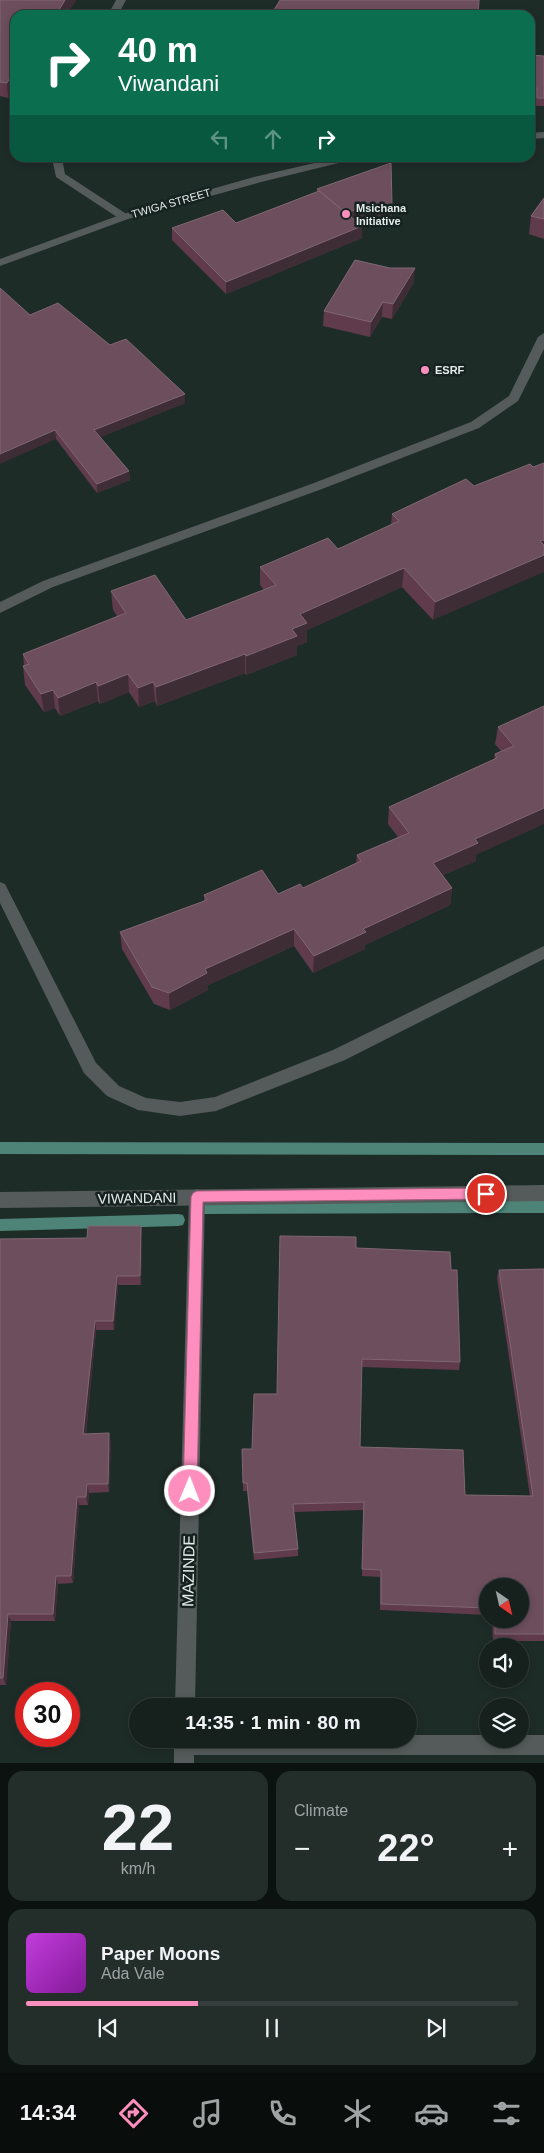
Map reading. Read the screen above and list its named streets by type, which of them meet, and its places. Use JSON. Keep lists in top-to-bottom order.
{
  "streets": {
    "street": ["TWIGA STREET", "VIWANDANI", "MAZINDE"]
  },
  "crossings": [
    ["VIWANDANI", "MAZINDE"]
  ],
  "places": ["Msichana Initiative", "ESRF"],
  "north": "bottom right",
  "page": {
    "turn": ["40 m", "Viwandani"],
    "limit": "30",
    "trip": "14:35 · 1 min · 80 m",
    "tile": [
      ["22", "km/h"],
      "Climate"
    ],
    "heat": ["−", "22°", "+"],
    "song": ["Paper Moons", "Ada Vale"],
    "tabs": "14:34"
  }
}
